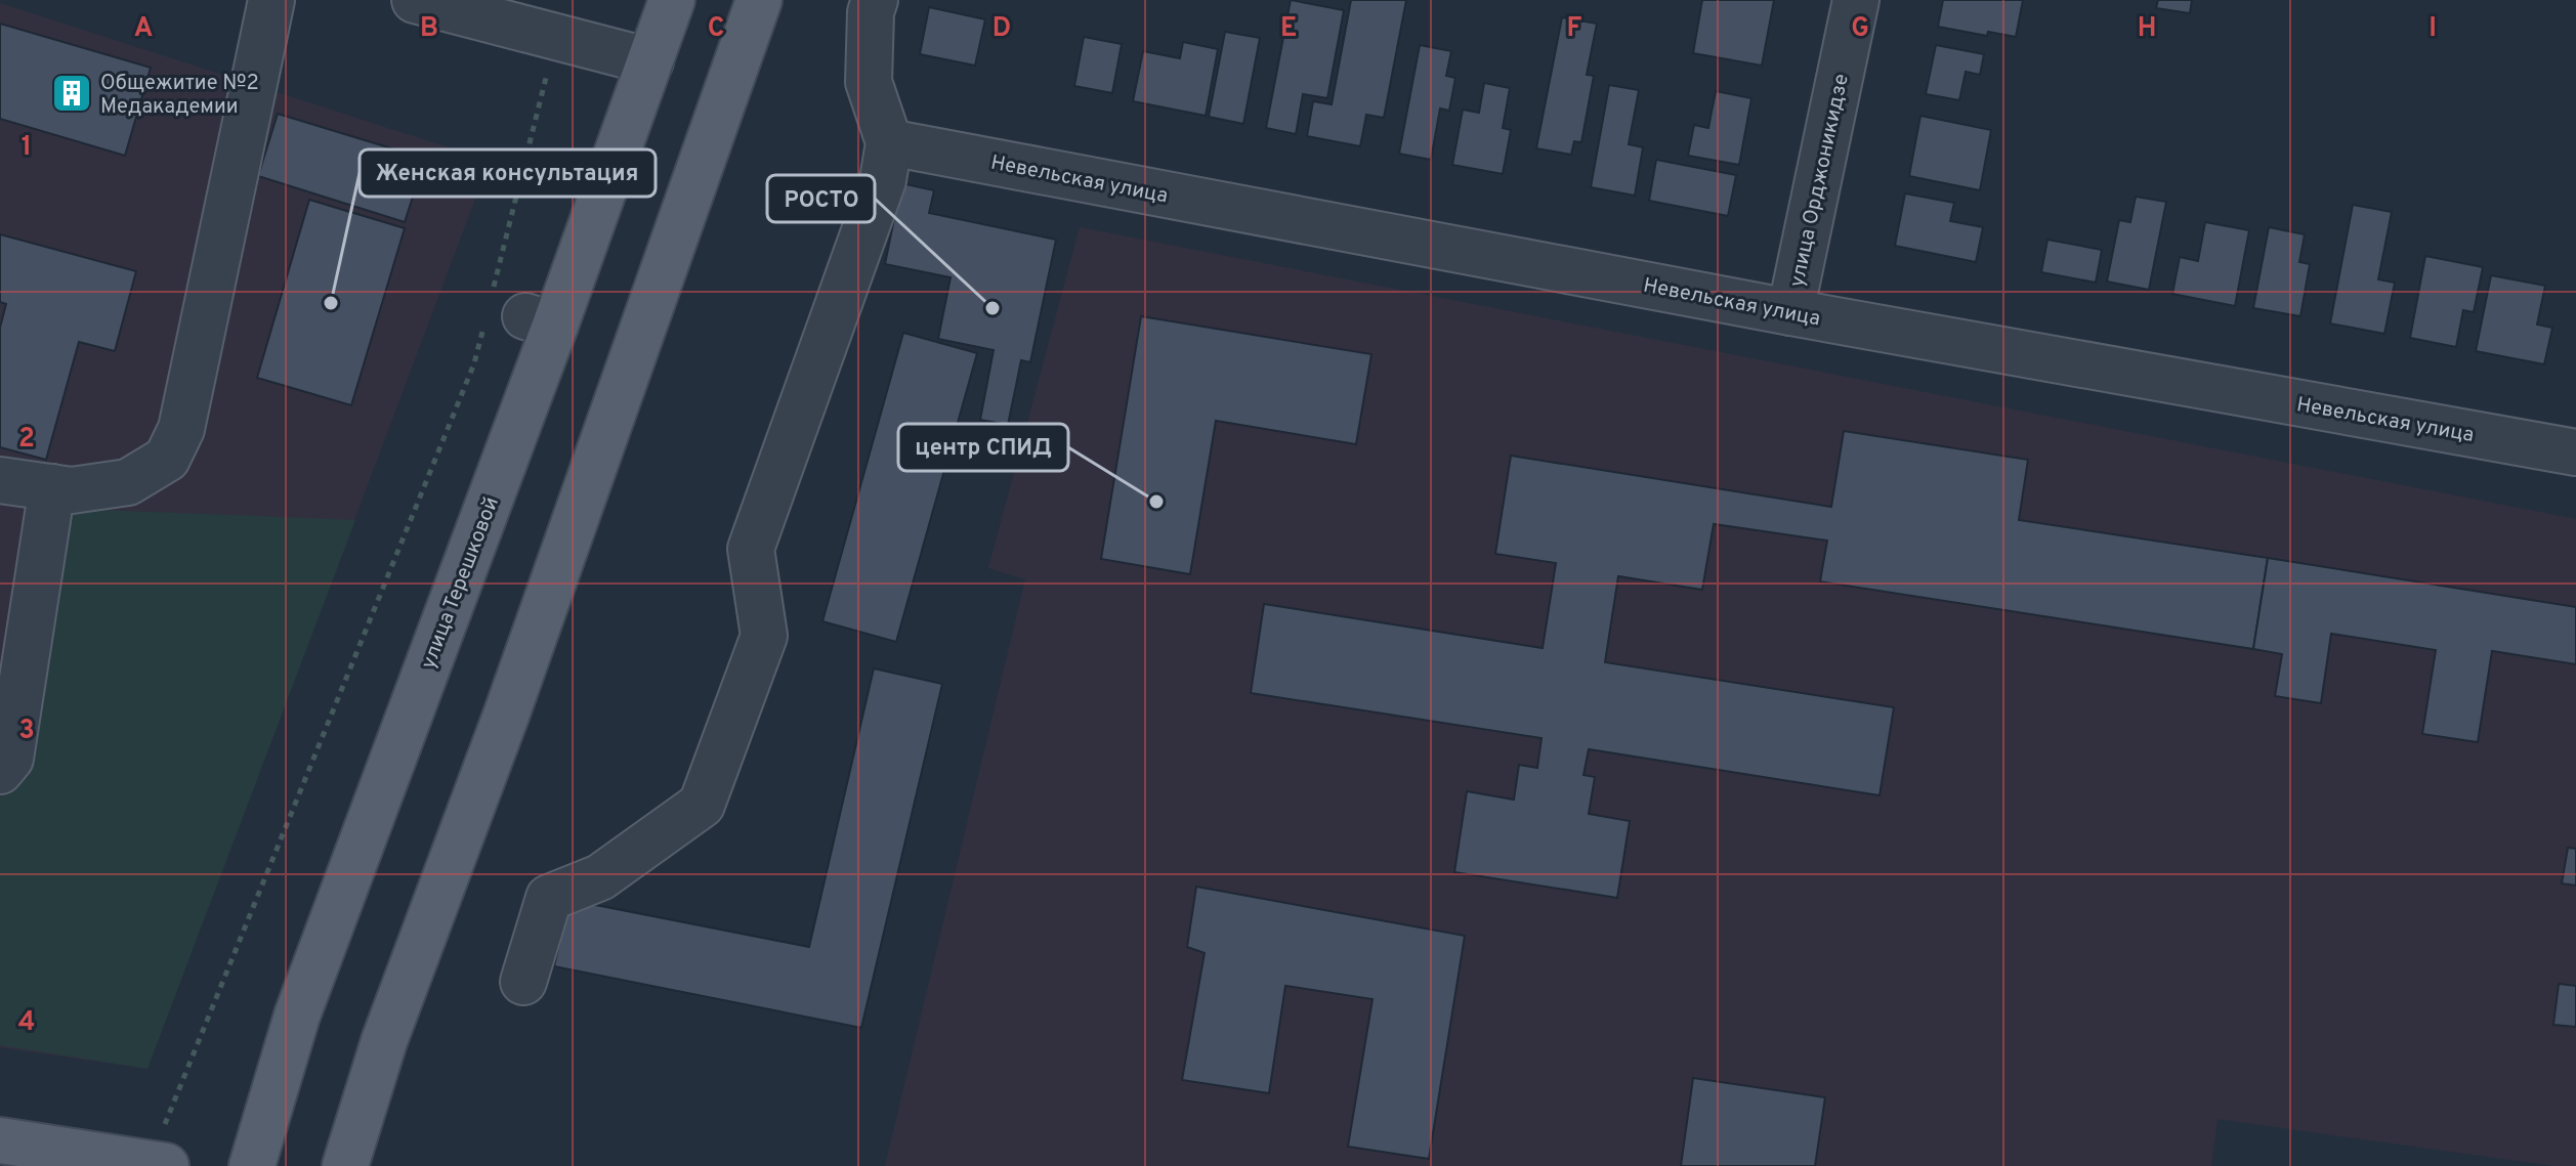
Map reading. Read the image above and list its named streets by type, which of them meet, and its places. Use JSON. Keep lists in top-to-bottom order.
{
  "streets": {
    "main road": ["улица Терешковой"],
    "street": ["Невельская улица", "улица Орджоникидзе"]
  },
  "crossings": [
    ["Невельская улица", "улица Орджоникидзе"]
  ],
  "places": {
    "building": ["Общежитие №2 Медакадемии"],
    "other": ["Женская консультация", "РОСТО", "центр СПИД"]
  },
  "grid": {
    "columns": [
      "A",
      "B",
      "C",
      "D",
      "E",
      "F",
      "G",
      "H",
      "I"
    ],
    "rows": [
      "1",
      "2",
      "3",
      "4"
    ]
  }
}
